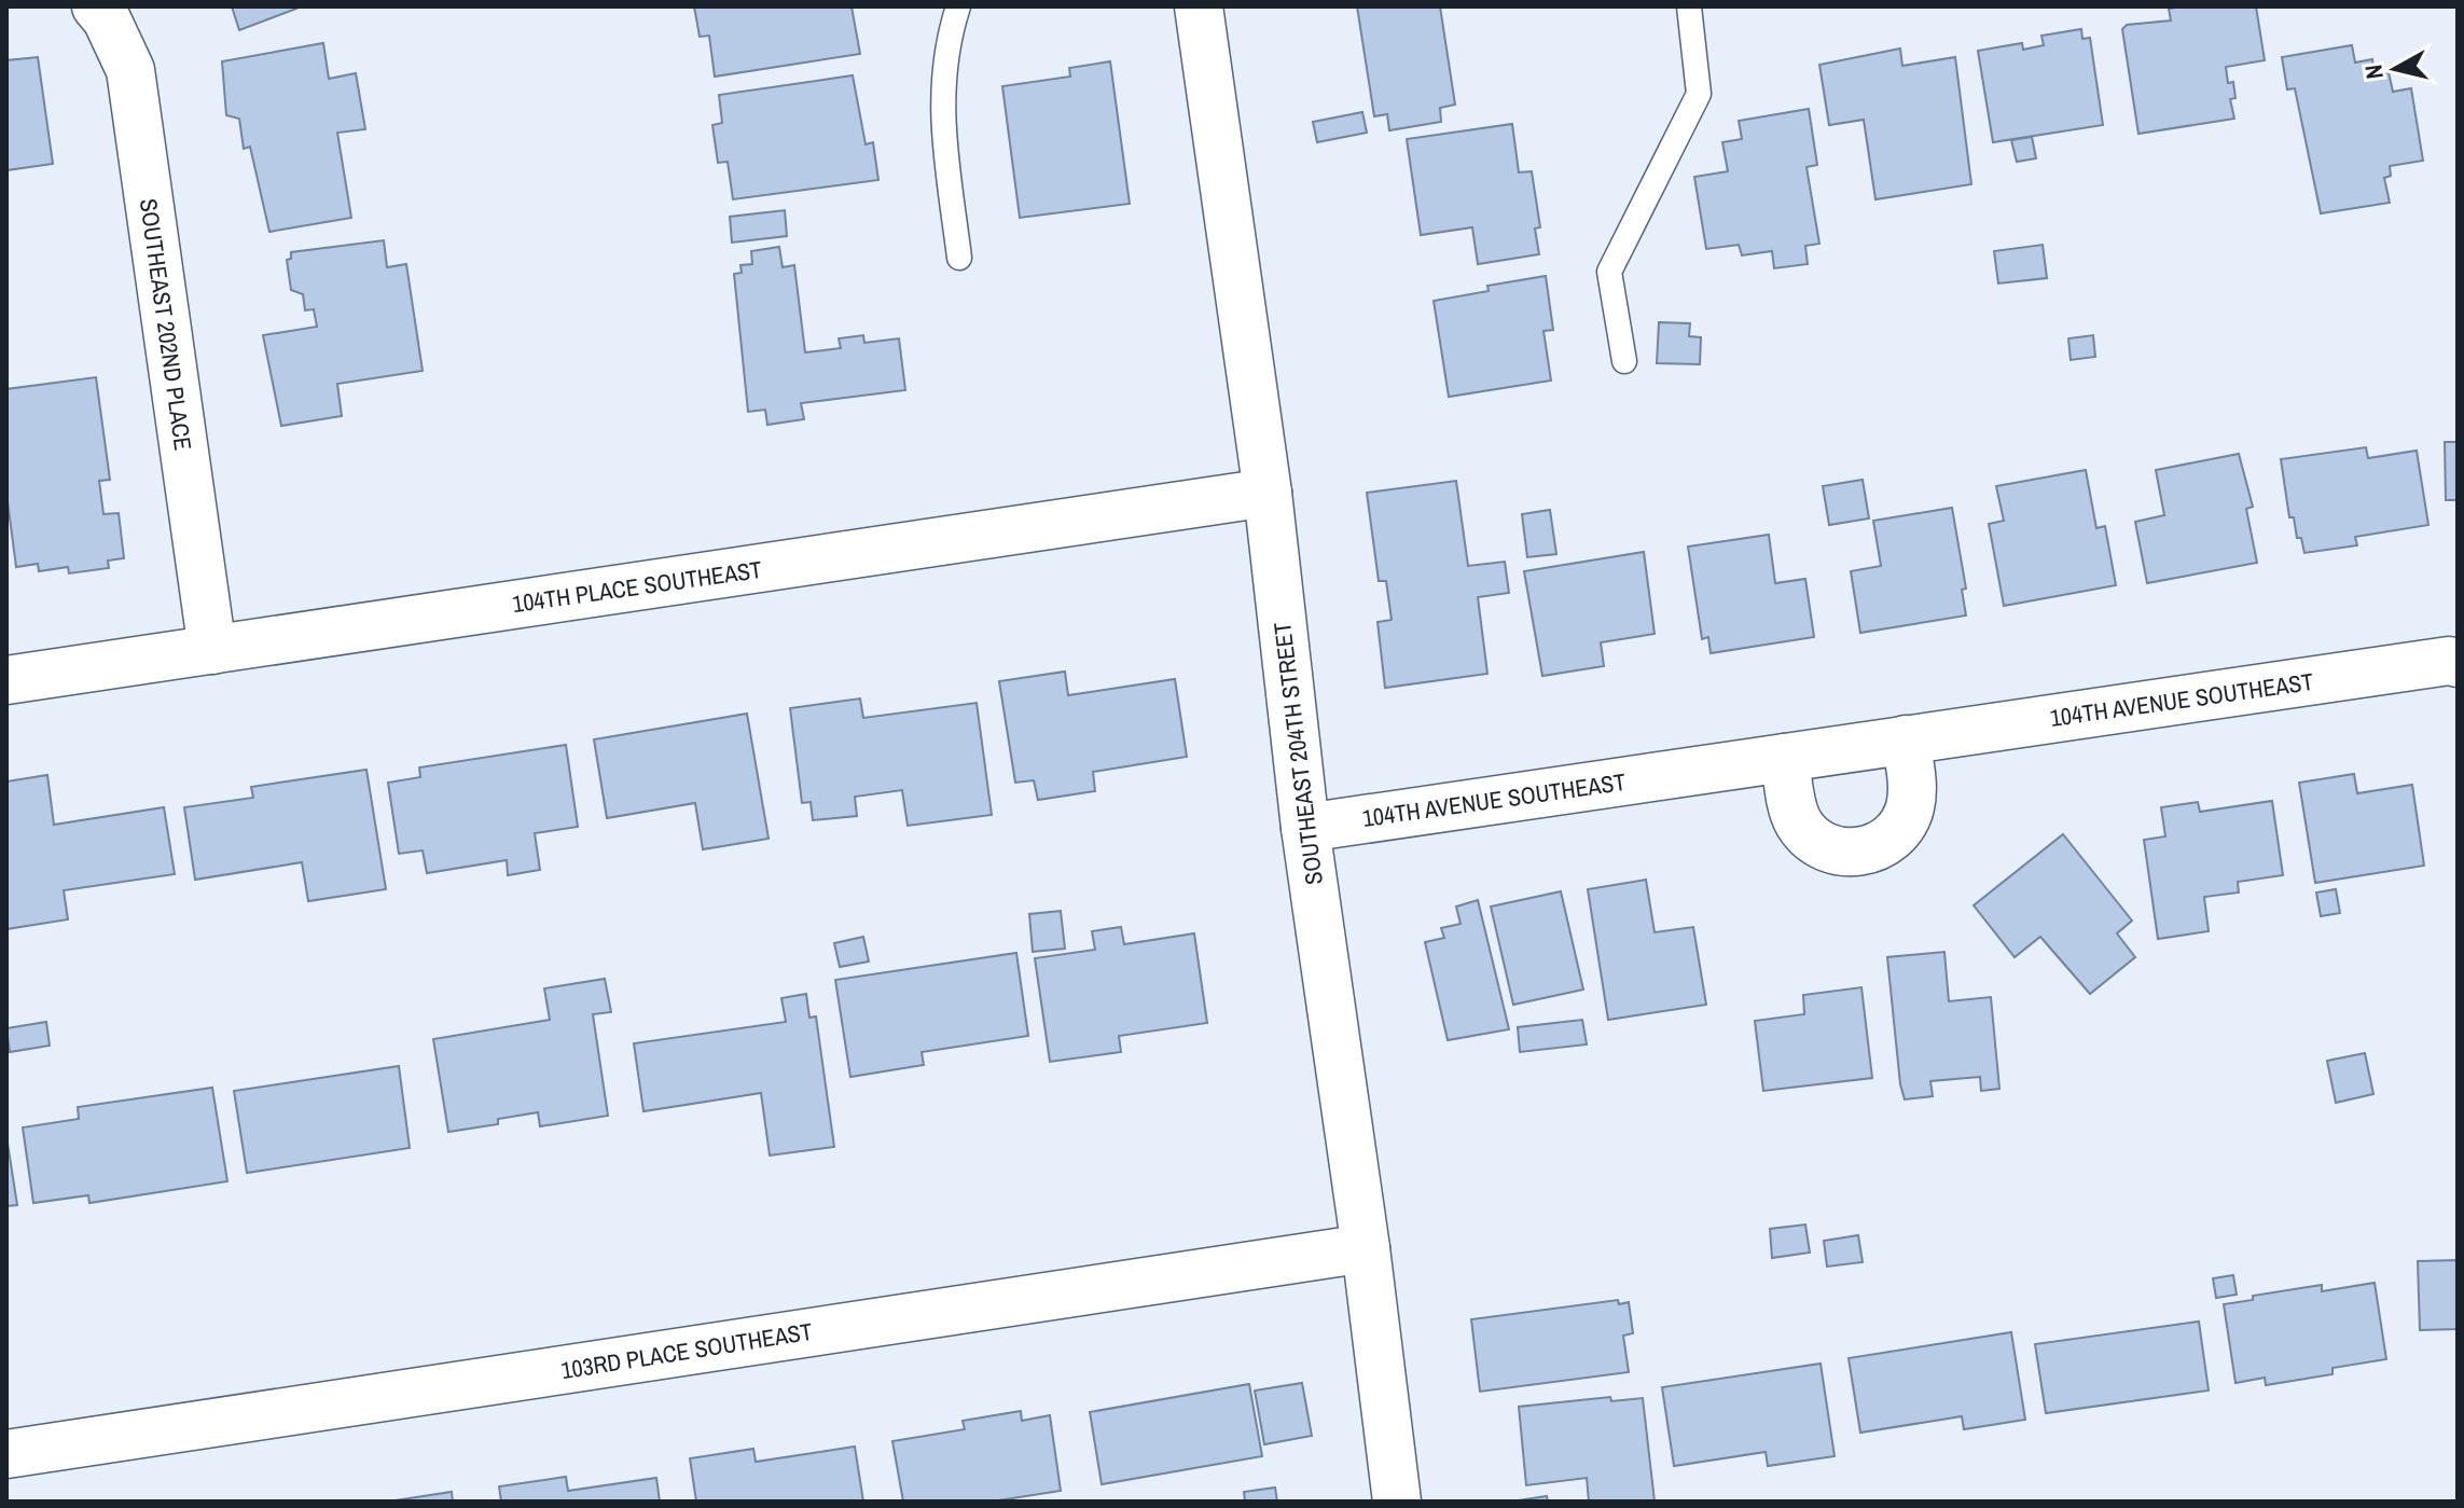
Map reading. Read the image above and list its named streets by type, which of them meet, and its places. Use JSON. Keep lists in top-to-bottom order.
{
  "streets": {
    "street": [
      "SOUTHEAST 202ND PLACE",
      "104TH PLACE SOUTHEAST",
      "104TH AVENUE SOUTHEAST",
      "SOUTHEAST 204TH STREET",
      "103RD PLACE SOUTHEAST"
    ]
  },
  "crossings": [
    ["SOUTHEAST 202ND PLACE", "104TH PLACE SOUTHEAST"],
    ["104TH PLACE SOUTHEAST", "SOUTHEAST 204TH STREET"],
    ["104TH AVENUE SOUTHEAST", "SOUTHEAST 204TH STREET"],
    ["SOUTHEAST 204TH STREET", "103RD PLACE SOUTHEAST"]
  ],
  "north": "left"
}
